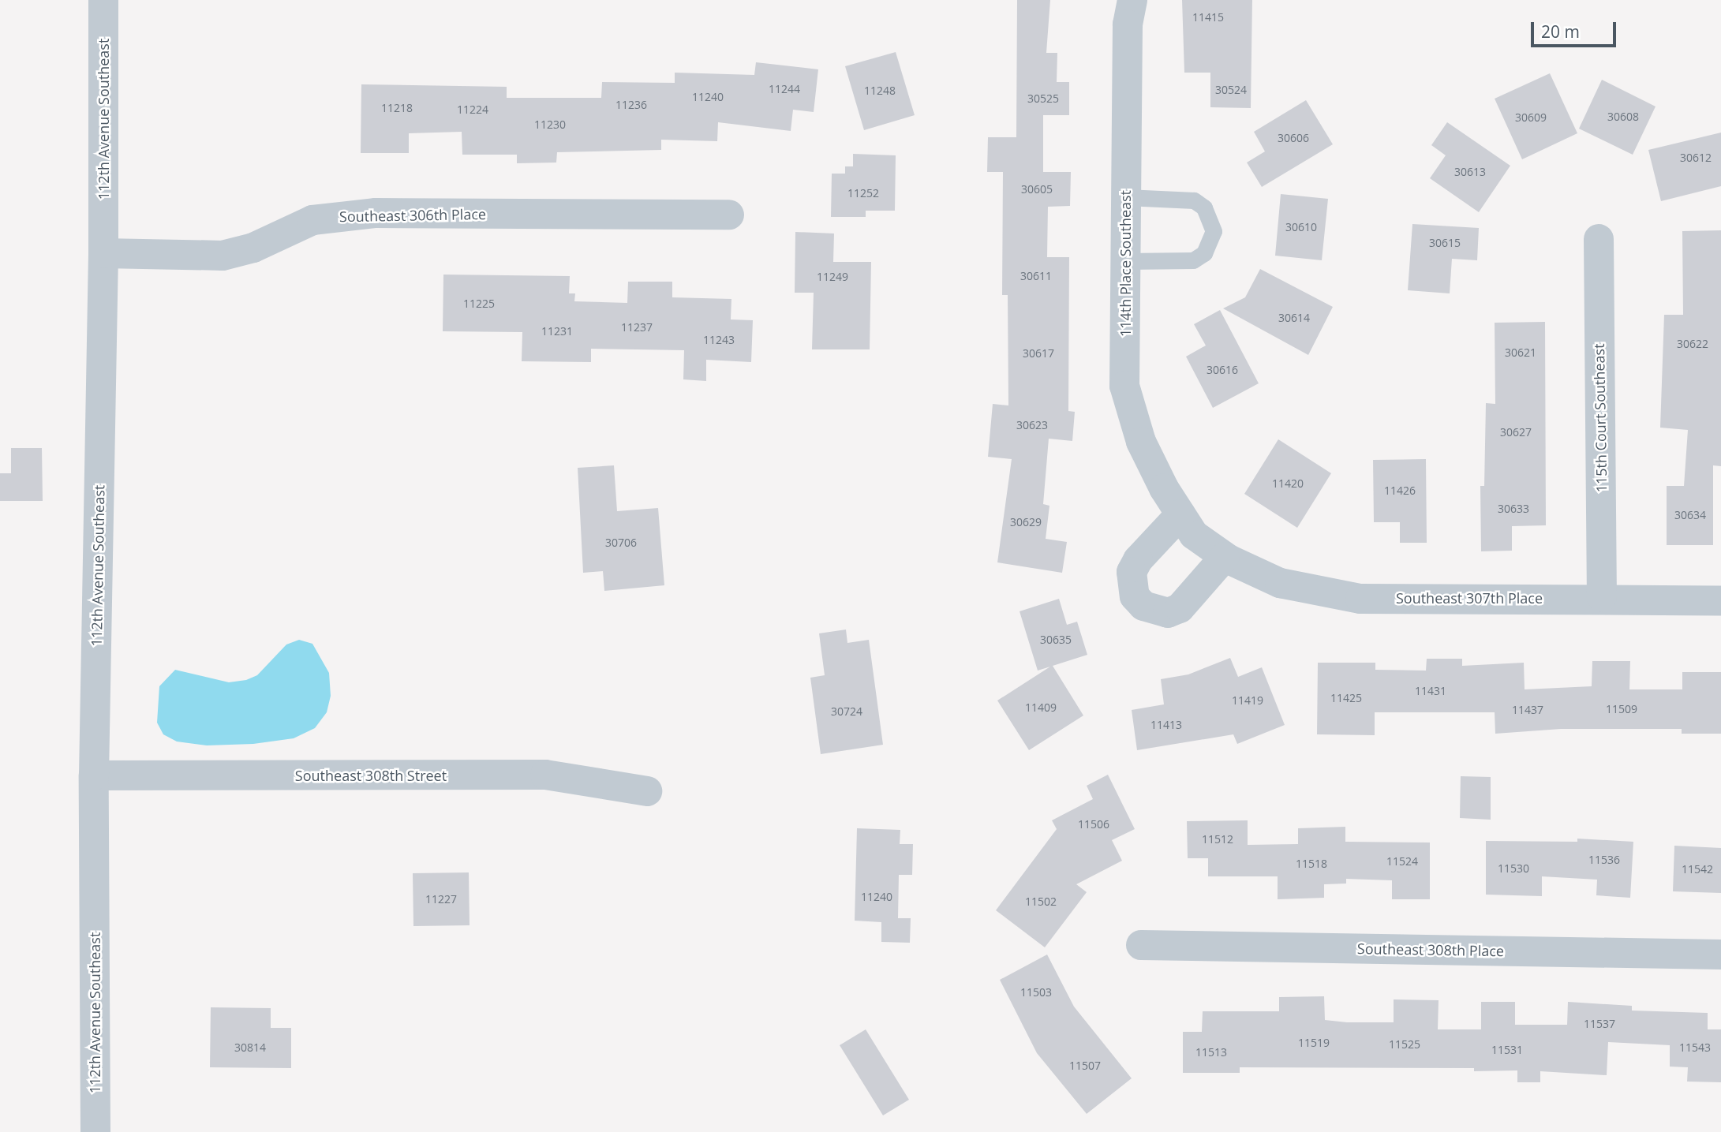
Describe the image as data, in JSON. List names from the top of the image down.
{
  "streets": {
    "street": [
      "112th Avenue Southeast",
      "Southeast 306th Place",
      "114th Place Southeast",
      "115th Court Southeast",
      "Southeast 307th Place",
      "Southeast 308th Street",
      "Southeast 308th Place"
    ]
  },
  "crossings": [
    ["112th Avenue Southeast", "Southeast 306th Place"],
    ["112th Avenue Southeast", "Southeast 308th Street"],
    ["114th Place Southeast", "Southeast 307th Place"],
    ["115th Court Southeast", "Southeast 307th Place"]
  ],
  "house_numbers": [
    "11415",
    "11244",
    "30524",
    "11248",
    "11240",
    "30525",
    "11236",
    "11218",
    "11224",
    "30608",
    "30609",
    "11230",
    "30606",
    "30612",
    "30613",
    "30605",
    "11252",
    "30610",
    "30615",
    "30611",
    "11249",
    "11225",
    "30614",
    "11237",
    "11231",
    "11243",
    "30622",
    "30621",
    "30617",
    "30616",
    "30623",
    "30627",
    "11420",
    "11426",
    "30633",
    "30634",
    "30629",
    "30706",
    "30635",
    "11431",
    "11425",
    "11419",
    "11409",
    "11509",
    "11437",
    "30724",
    "11413",
    "11506",
    "11512",
    "11536",
    "11524",
    "11518",
    "11530",
    "11542",
    "11240",
    "11227",
    "11502",
    "11503",
    "11537",
    "11519",
    "11525",
    "30814",
    "11543",
    "11531",
    "11513",
    "11507"
  ],
  "scale_bar": "20 m"
}
